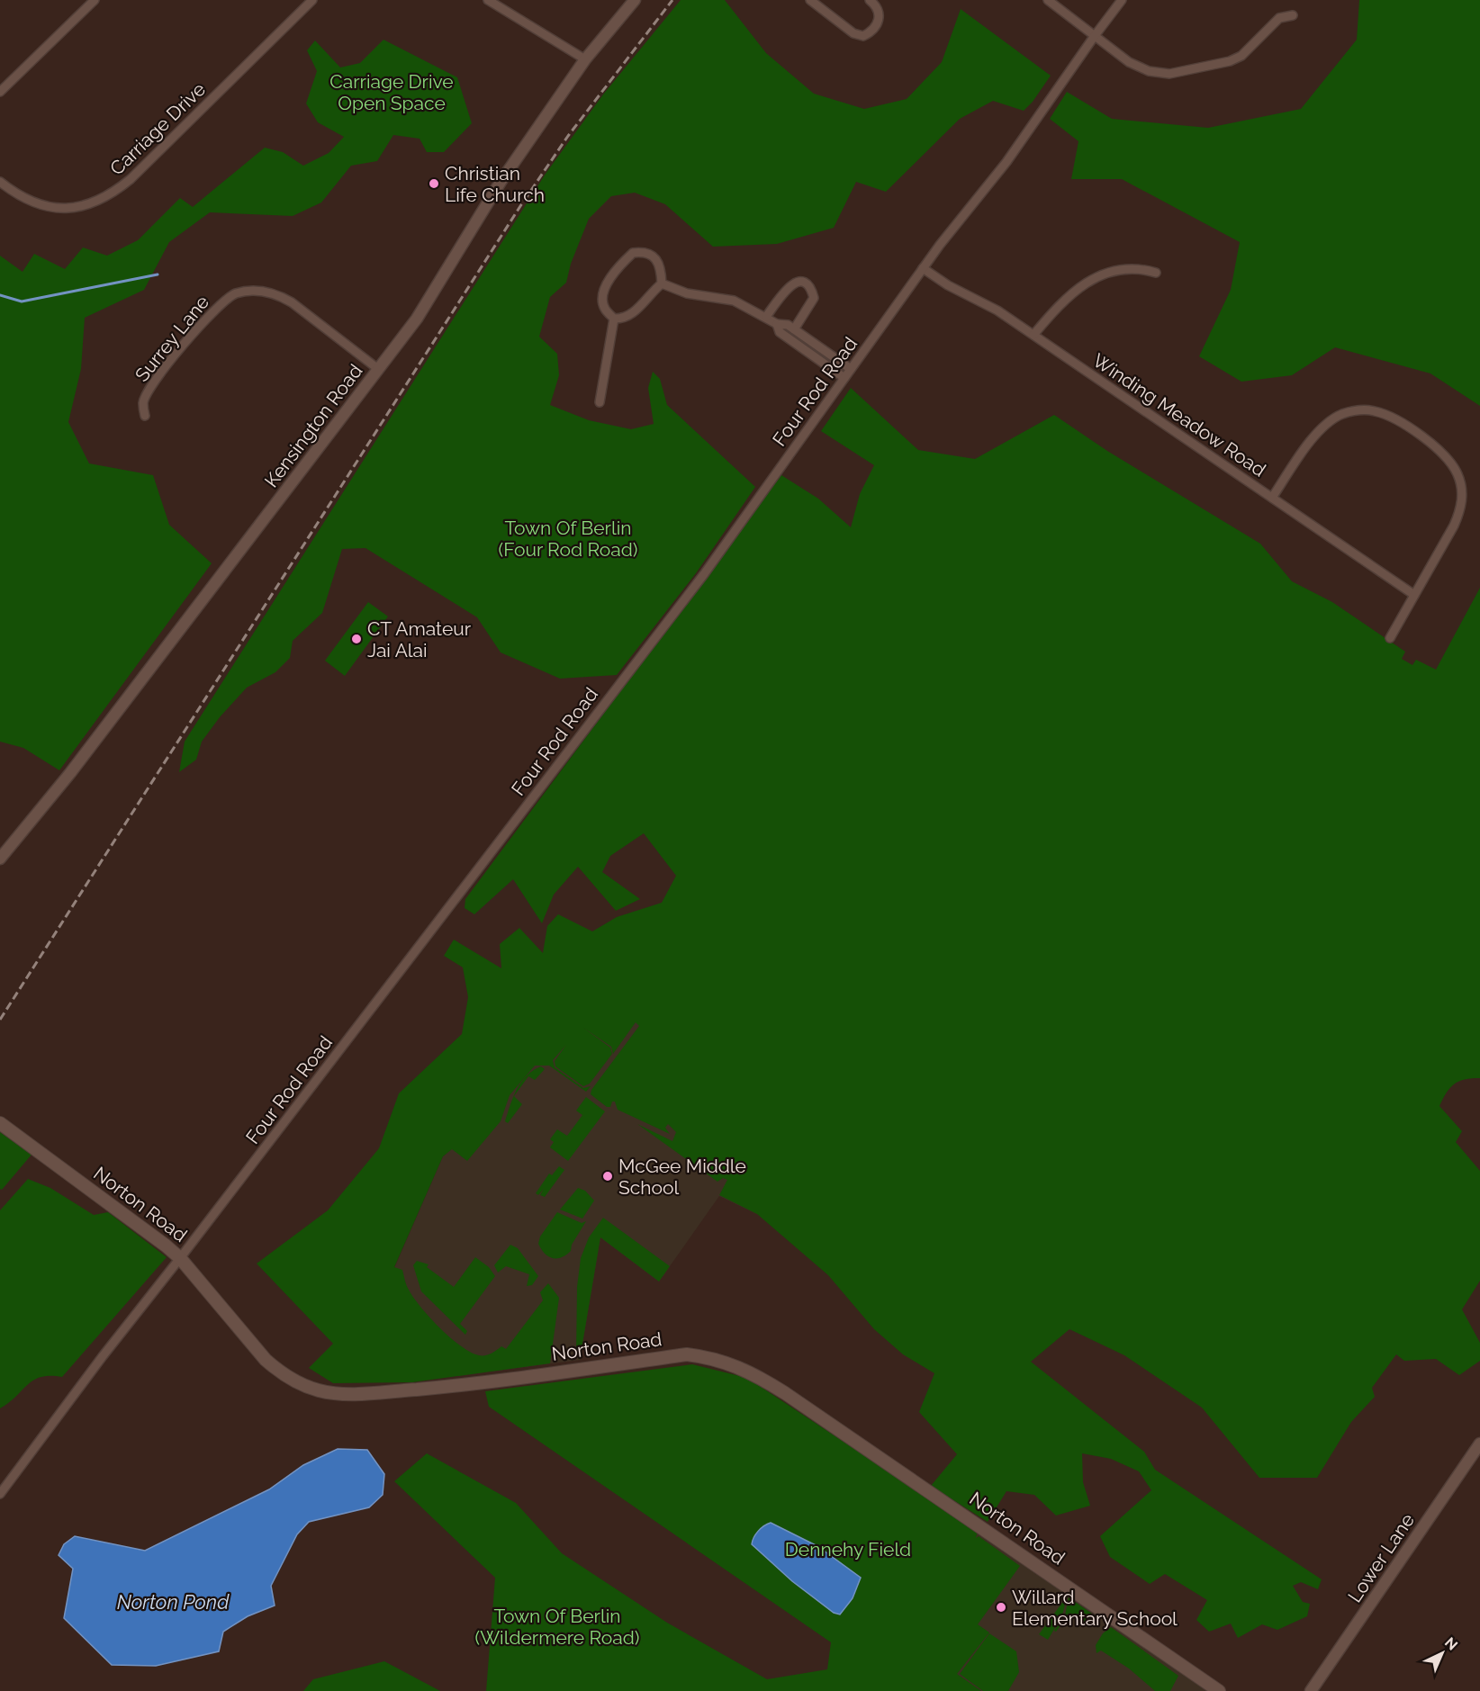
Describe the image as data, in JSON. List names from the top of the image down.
{
  "streets": {
    "main road": ["Norton Road"],
    "street": [
      "Carriage Drive",
      "Surrey Lane",
      "Four Rod Road",
      "Winding Meadow Road",
      "Kensington Road",
      "Lower Lane"
    ]
  },
  "crossings": [
    ["Surrey Lane", "Kensington Road"],
    ["Four Rod Road", "Winding Meadow Road"],
    ["Four Rod Road", "Norton Road"]
  ],
  "water": ["Norton Pond"],
  "parks": [
    "Carriage Drive Open Space",
    "Town Of Berlin (Four Rod Road)",
    "Dennehy Field",
    "Town Of Berlin (Wildermere Road)"
  ],
  "places": [
    "Christian Life Church",
    "CT Amateur Jai Alai",
    "McGee Middle School",
    "Willard Elementary School"
  ],
  "north": "top right"
}
